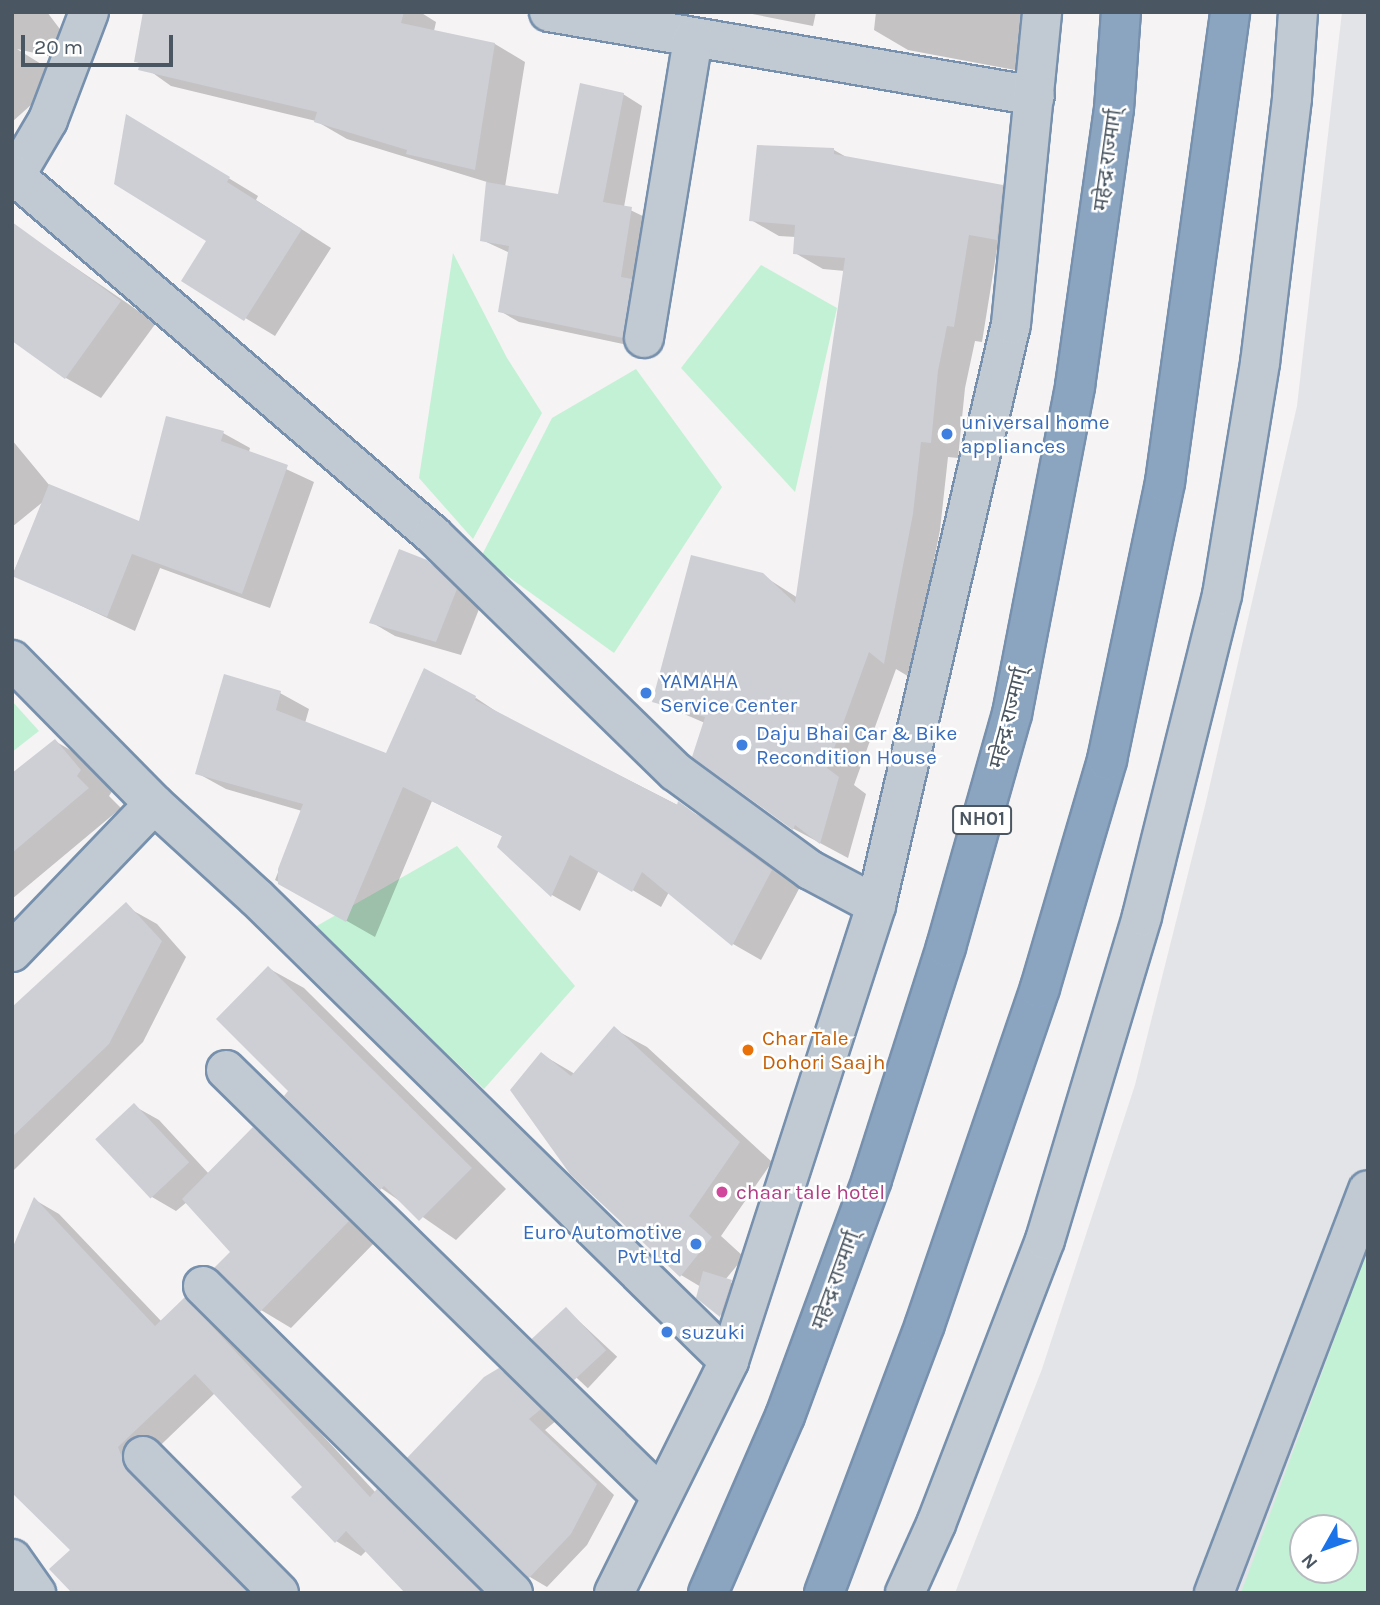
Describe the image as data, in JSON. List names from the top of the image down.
{
  "streets": {
    "highway": ["महेन्द्र राज्मार्ग्", "NH01"]
  },
  "places": [
    "universal home appliances",
    "YAMAHA Service Center",
    "Daju Bhai Car & Bike Recondition House",
    "Char Tale Dohori Saajh",
    "chaar tale hotel",
    "Euro Automotive Pvt Ltd",
    "suzuki"
  ],
  "scale_bar": "20 m",
  "north": "bottom left"
}
